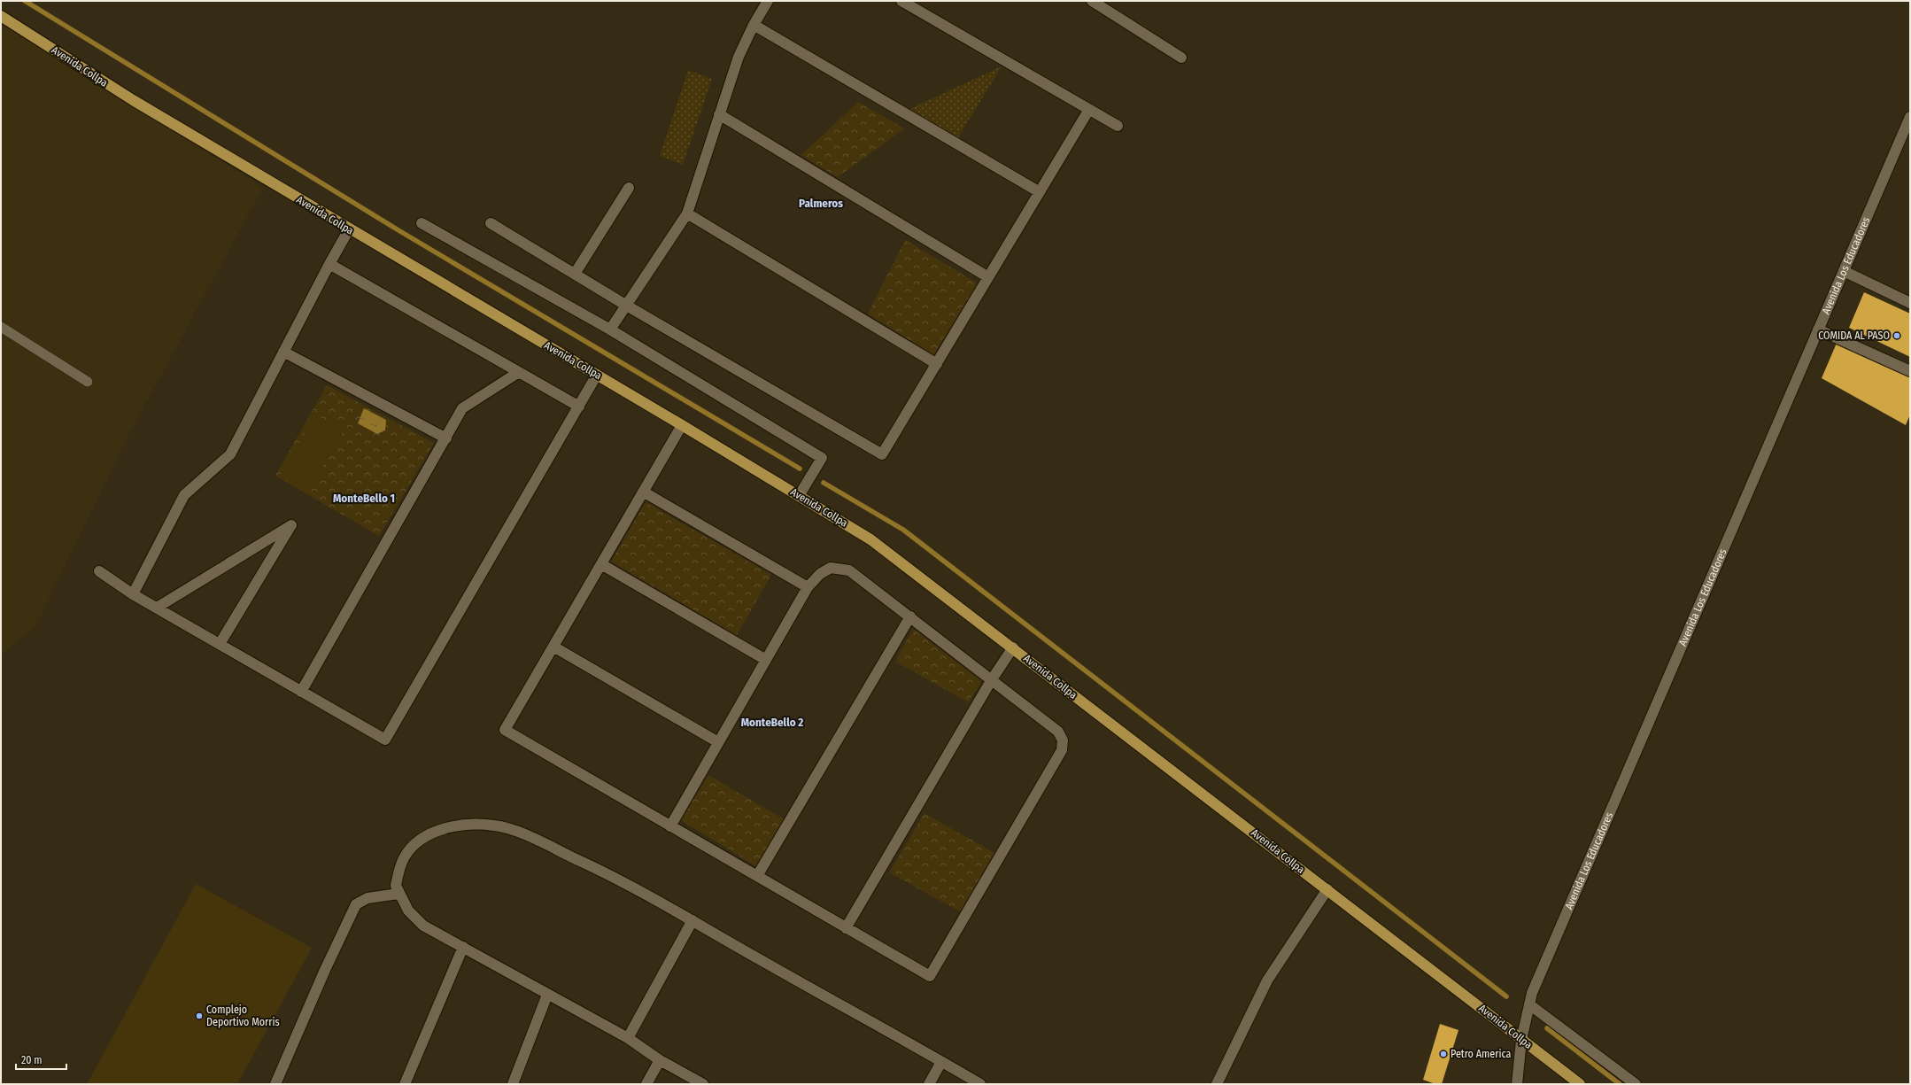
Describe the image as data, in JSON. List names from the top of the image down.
{
  "streets": {
    "main road": ["Avenida Collpa"],
    "street": ["Avenida Los Educadores"]
  },
  "crossings": [
    ["Avenida Collpa", "Avenida Los Educadores"]
  ],
  "districts": ["Palmeros", "MonteBello 1", "MonteBello 2"],
  "places": ["COMIDA AL PASO", "Complejo Deportivo Morris", "Petro America"],
  "scale_bar": "20 m"
}
